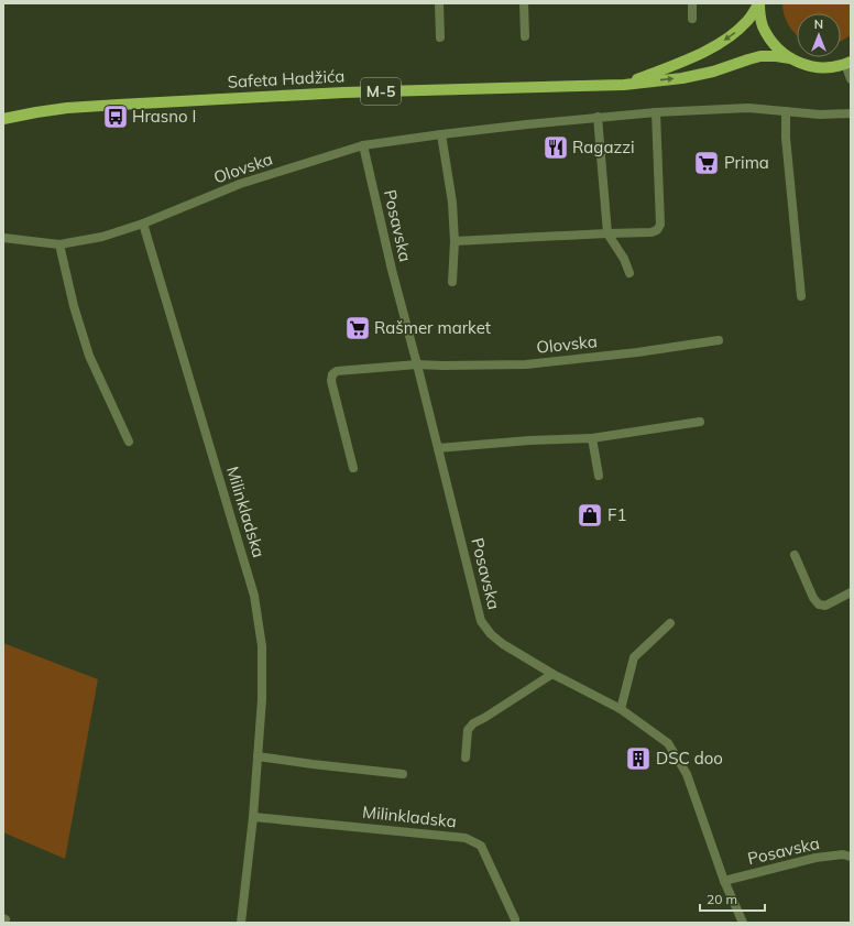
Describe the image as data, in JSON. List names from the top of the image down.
{
  "streets": {
    "main road": ["Safeta Hadžića", "M-5"],
    "street": ["Olovska", "Posavska", "Milinkladska"]
  },
  "crossings": [
    ["Safeta Hadžića", "M-5"],
    ["Olovska", "Posavska"],
    ["Olovska", "Milinkladska"]
  ],
  "places": {
    "bus stop": ["Hrasno I"],
    "restaurant": ["Ragazzi"],
    "supermarket": ["Prima", "Rašmer market"],
    "shop": ["F1"],
    "building": ["DSC doo"]
  },
  "scale_bar": "20 m",
  "north": "top"
}
